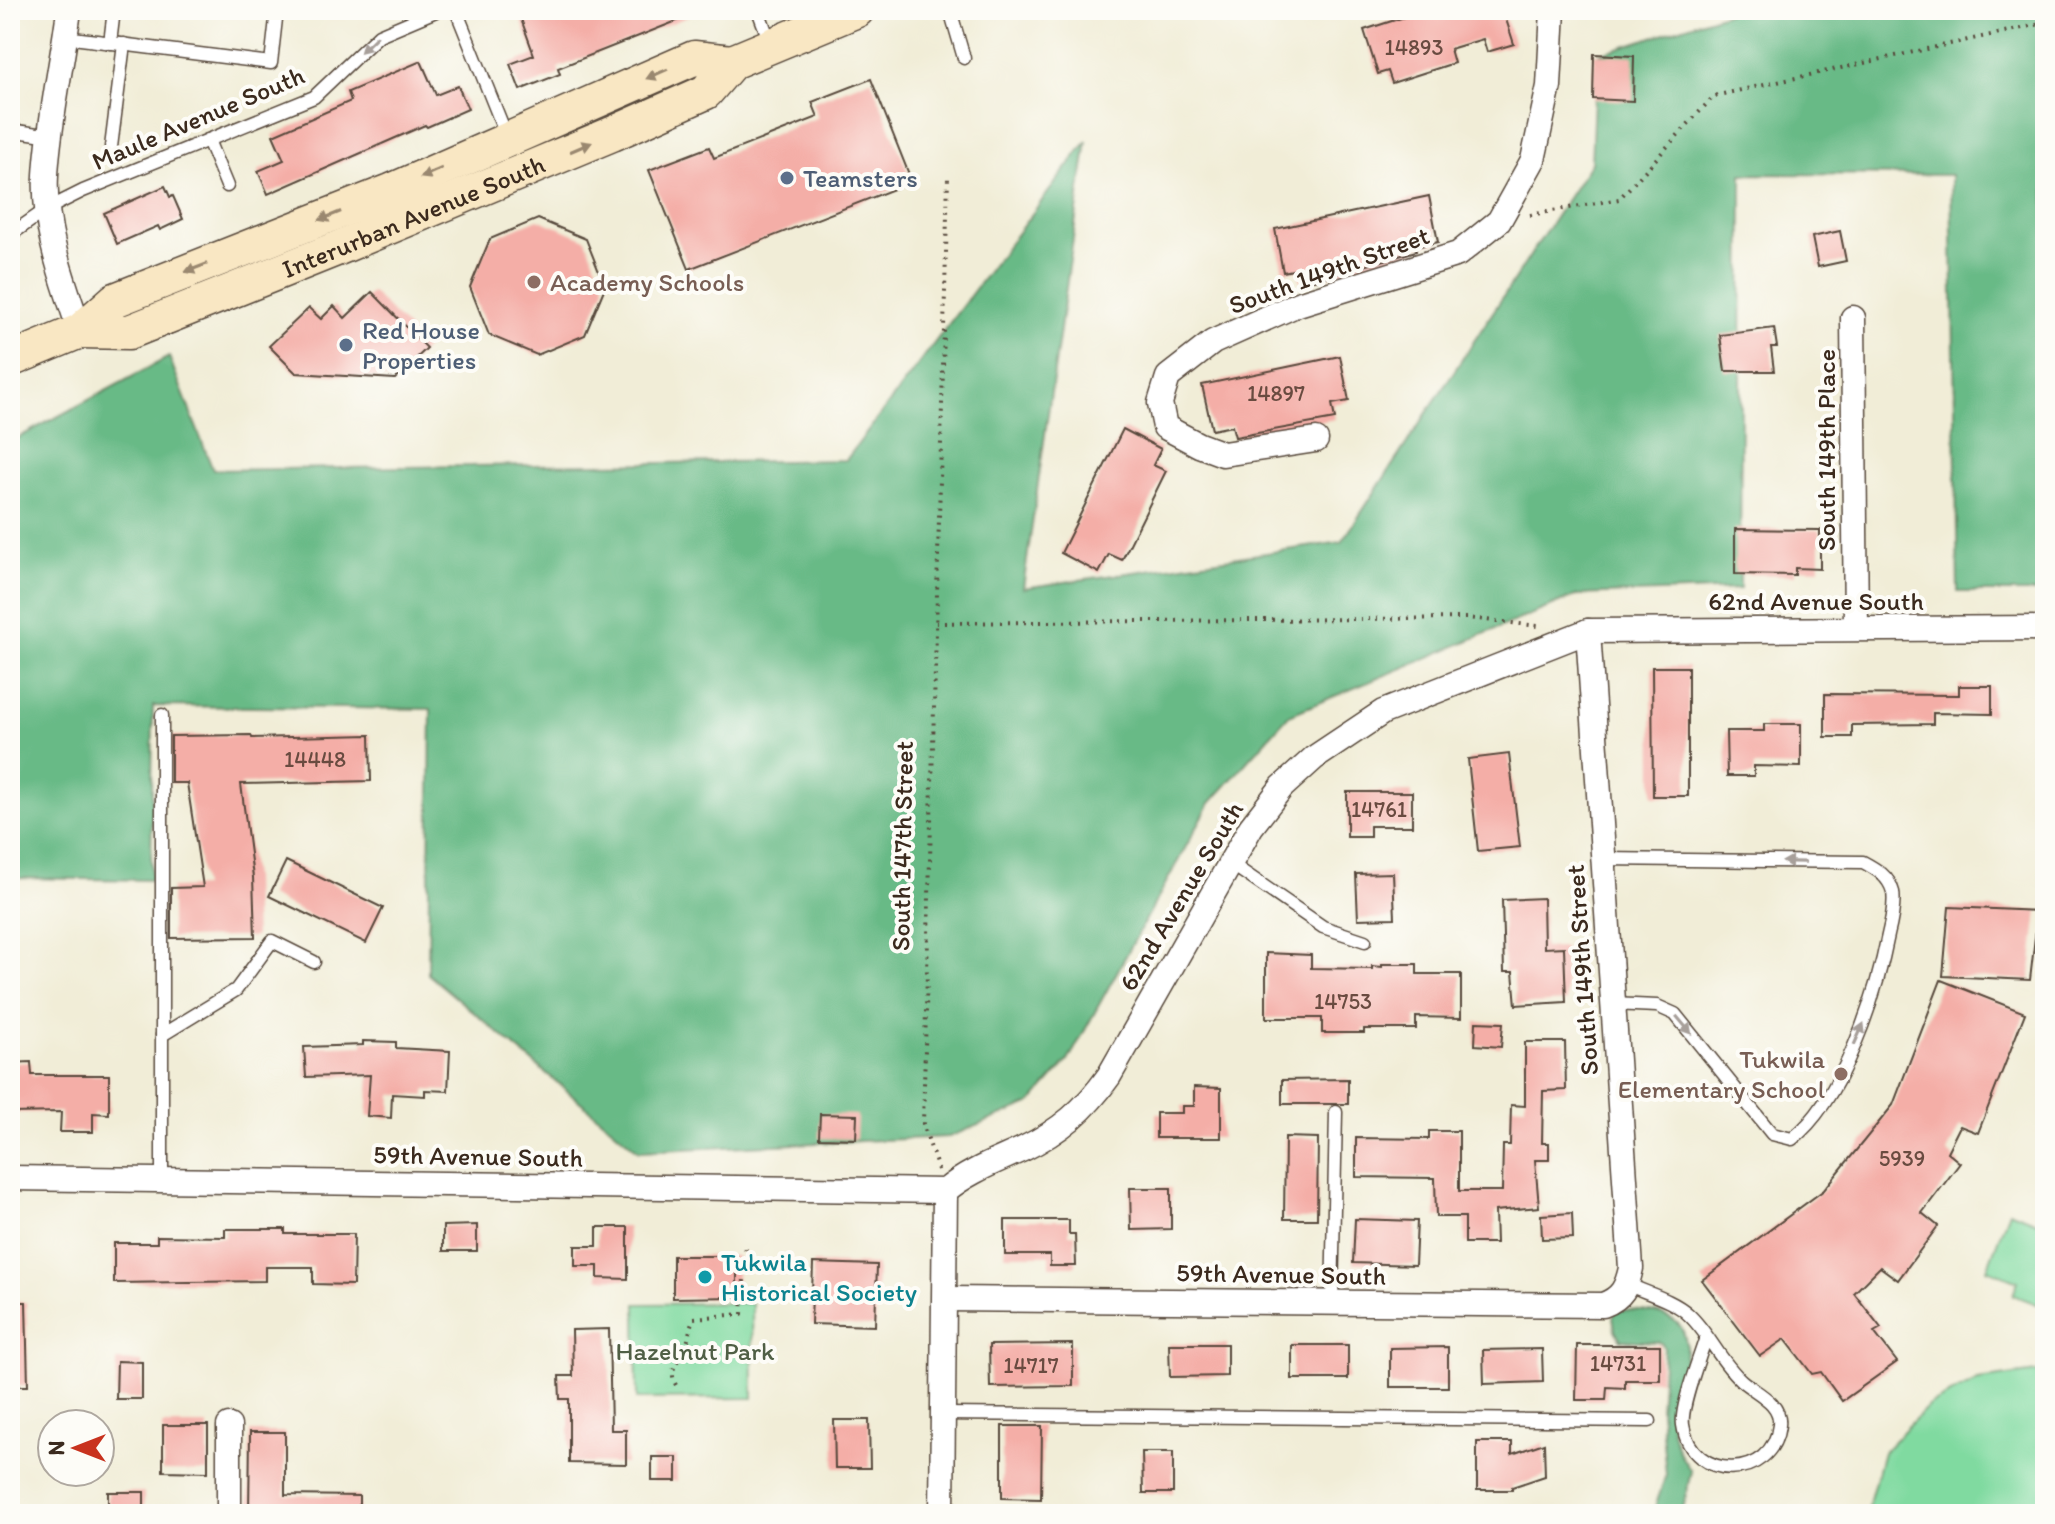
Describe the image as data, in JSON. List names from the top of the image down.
{
  "streets": {
    "main road": ["Interurban Avenue South"],
    "street": [
      "South 149th Street",
      "South 149th Place",
      "62nd Avenue South",
      "59th Avenue South"
    ],
    "lane": ["Maule Avenue South"],
    "path": ["South 147th Street"]
  },
  "crossings": [
    ["South 149th Street", "62nd Avenue South"],
    ["South 149th Street", "59th Avenue South"],
    ["South 149th Place", "62nd Avenue South"],
    ["62nd Avenue South", "South 147th Street"],
    ["62nd Avenue South", "59th Avenue South"],
    ["South 147th Street", "59th Avenue South"]
  ],
  "one_way": ["Maule Avenue South"],
  "parks": ["Hazelnut Park"],
  "places": [
    "Teamsters",
    "Academy Schools",
    "Red House Properties",
    "Tukwila Elementary School",
    "Tukwila Historical Society"
  ],
  "house_numbers": [
    "14893",
    "14897",
    "14448",
    "14761",
    "14753",
    "5939",
    "14731",
    "14717"
  ],
  "north": "left"
}
